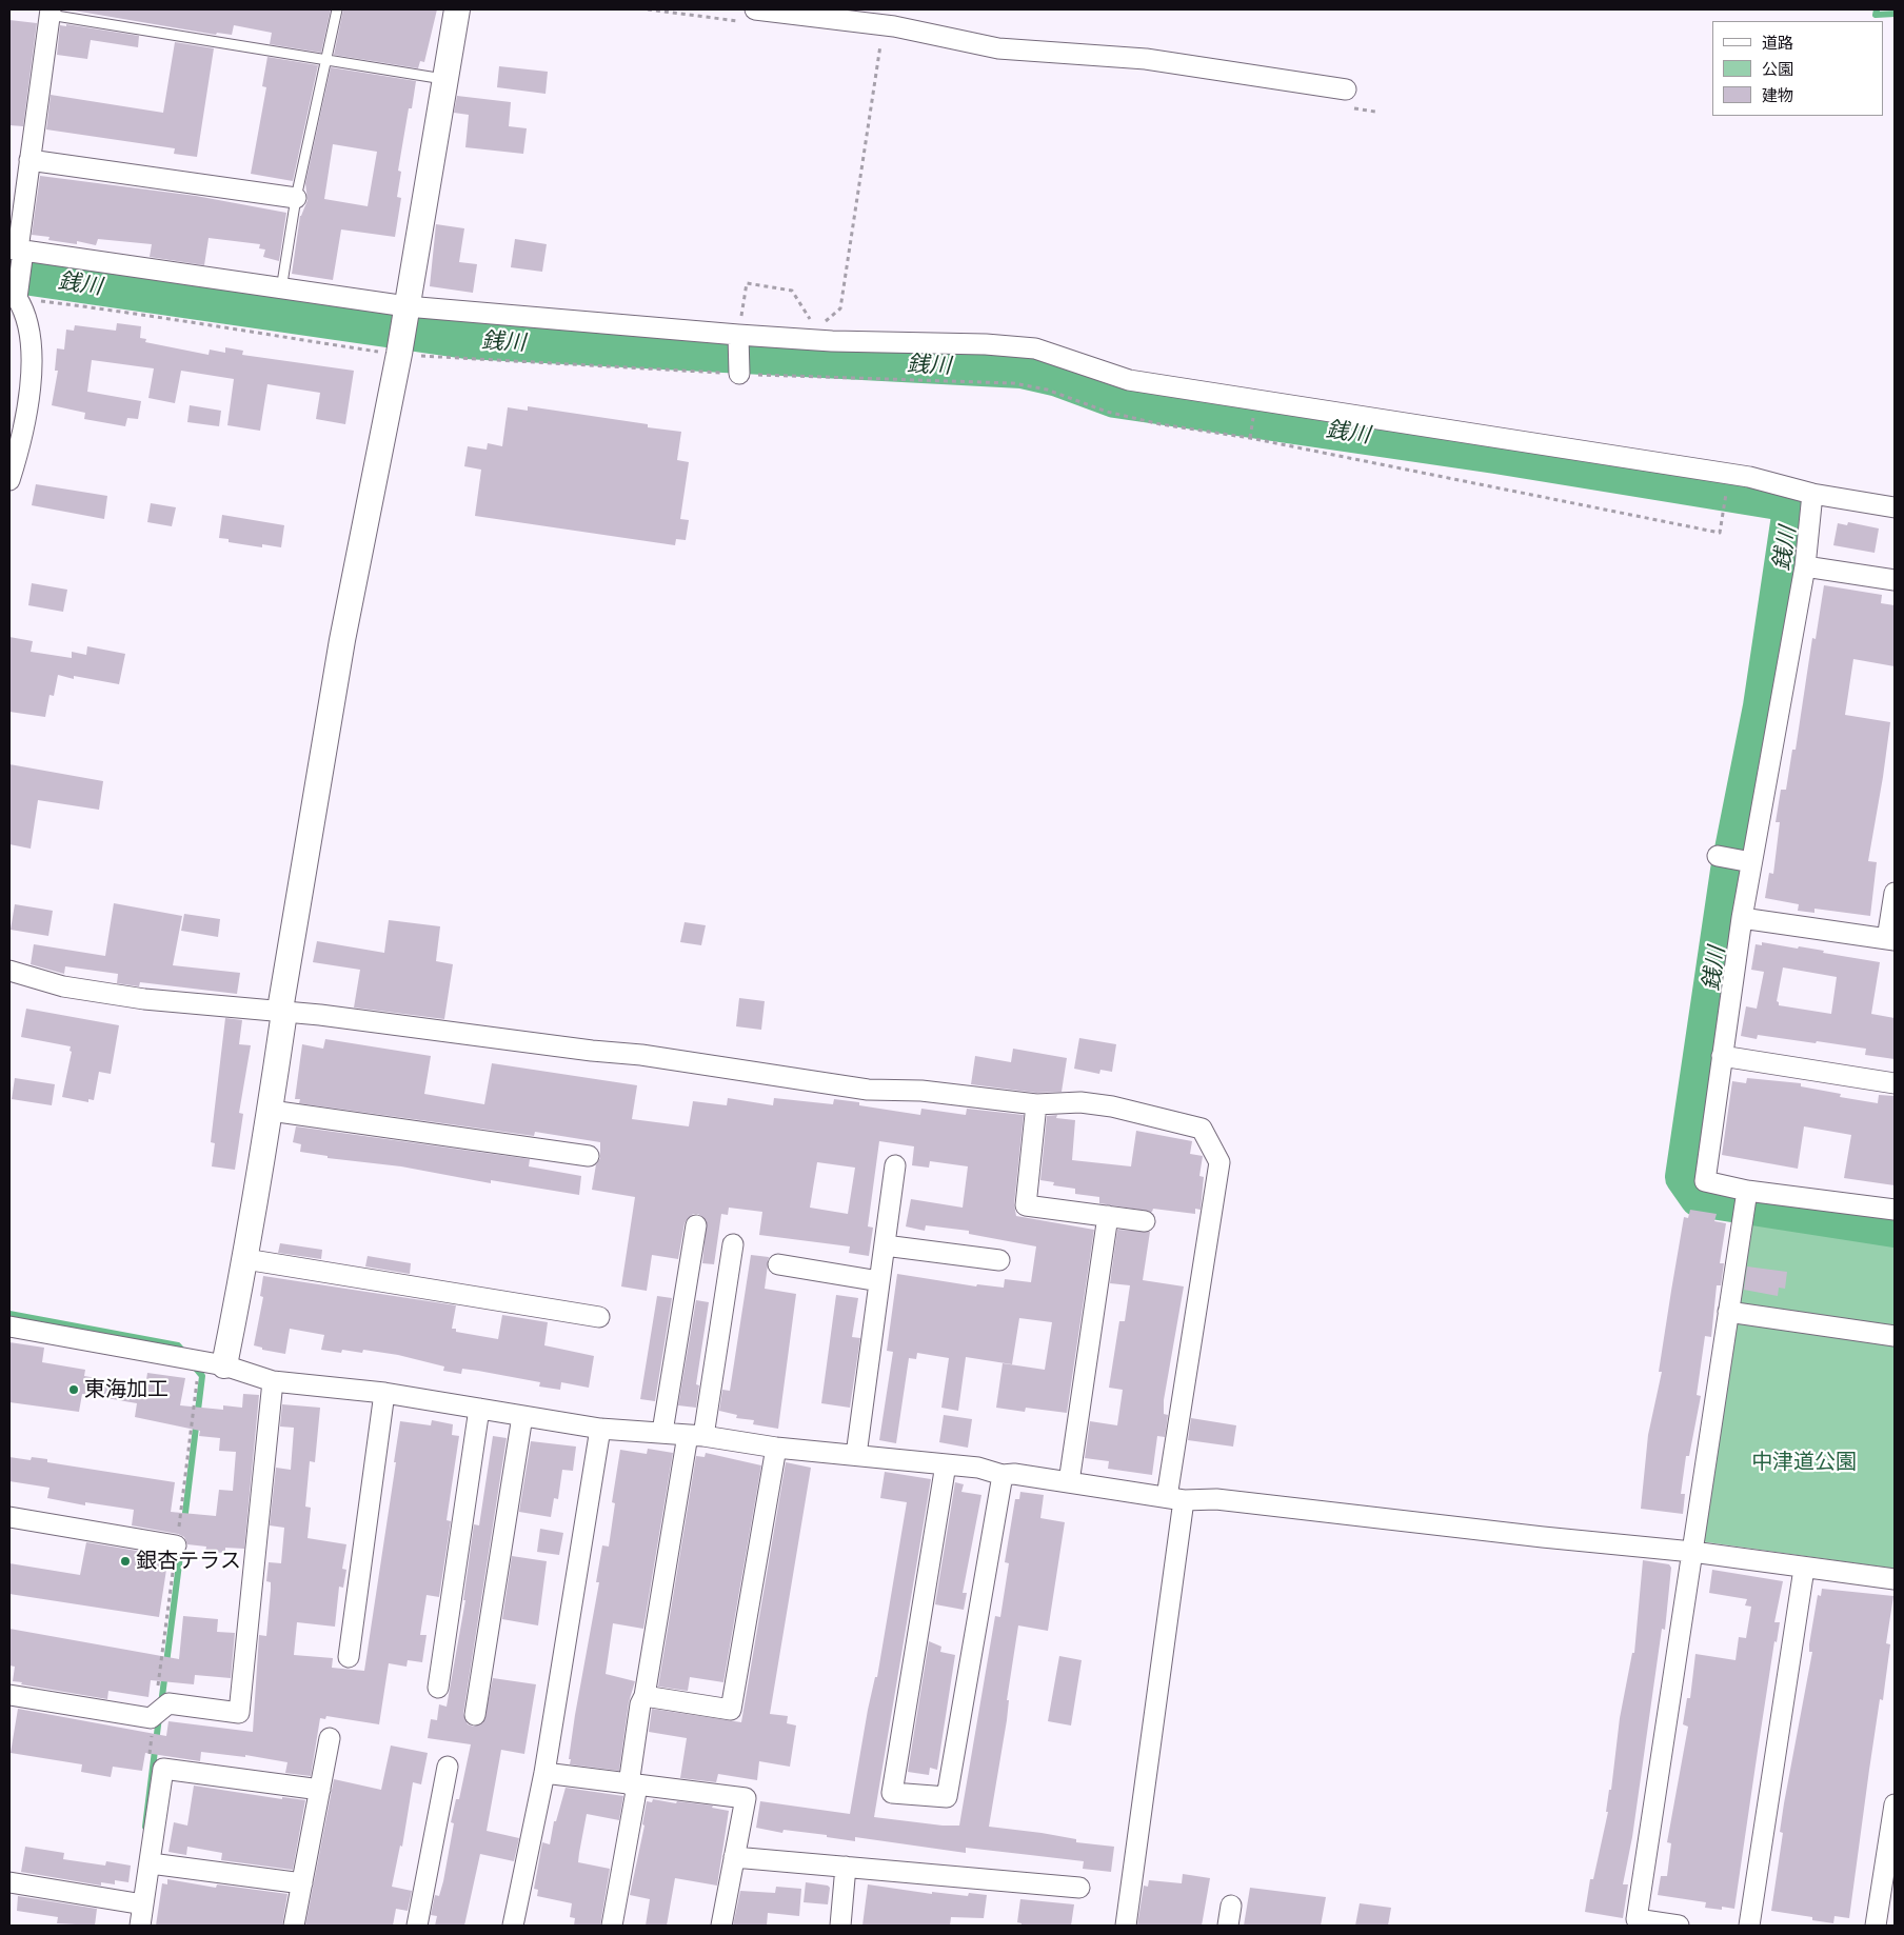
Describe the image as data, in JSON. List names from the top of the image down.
{
  "water": ["銭川"],
  "parks": ["中津道公園"],
  "places": ["東海加工", "銀杏テラス"],
  "legend": ["道路", "公園", "建物"]
}
